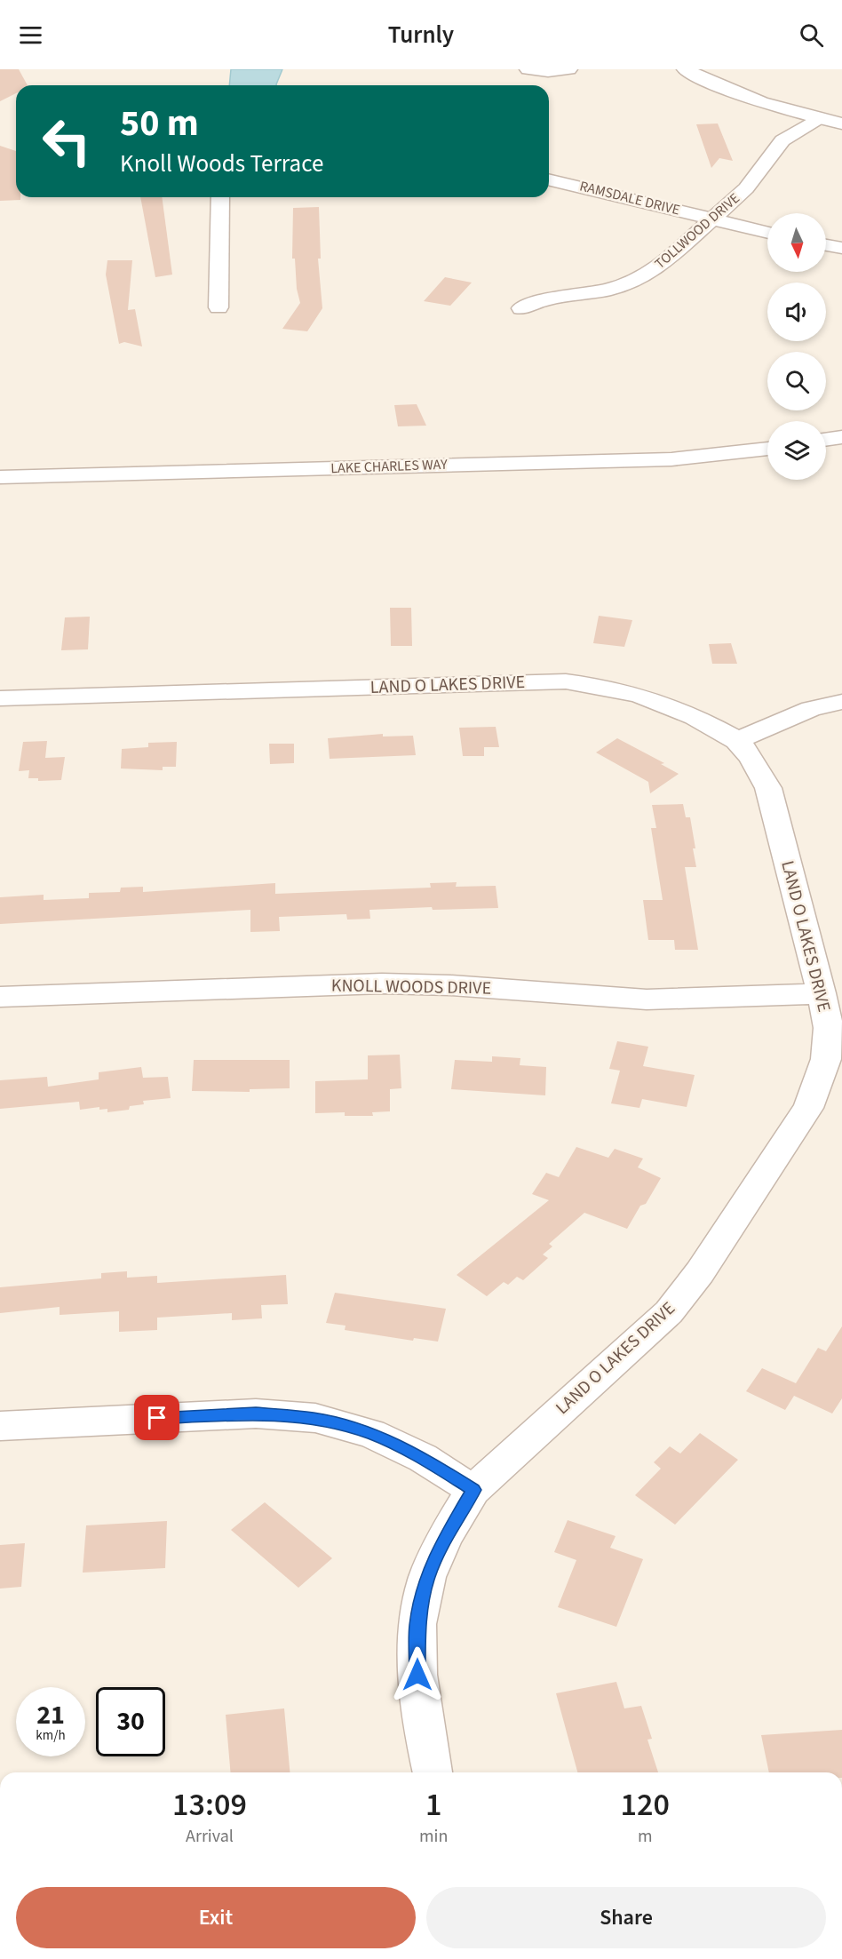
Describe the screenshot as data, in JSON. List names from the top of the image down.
{
  "streets": {
    "street": [
      "RAMSDALE DRIVE",
      "TOLLWOOD DRIVE",
      "LAKE CHARLES WAY",
      "LAND O LAKES DRIVE",
      "KNOLL WOODS DRIVE"
    ]
  },
  "crossings": [
    ["RAMSDALE DRIVE", "TOLLWOOD DRIVE"],
    ["LAND O LAKES DRIVE", "KNOLL WOODS DRIVE"]
  ],
  "north": "bottom",
  "page": {
    "header": "Turnly",
    "turn": ["50 m", "Knoll Woods Terrace"],
    "speed": "21 km/h",
    "limit": "30",
    "eta": [
      "13:09",
      "Arrival",
      "1",
      "min",
      "120",
      "m"
    ],
    "buttons": ["Exit", "Share"]
  }
}
